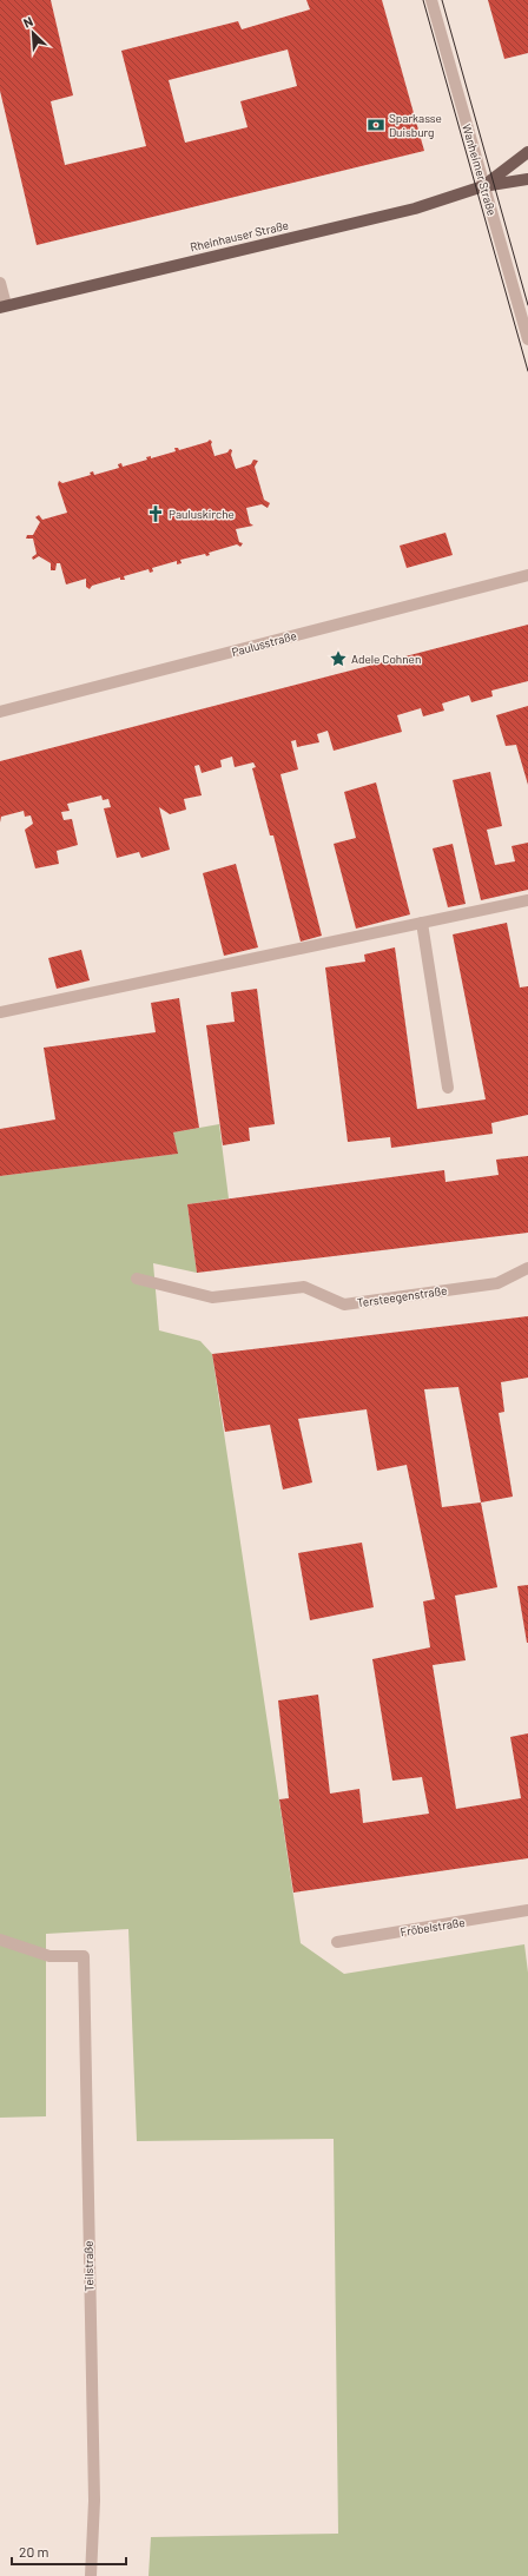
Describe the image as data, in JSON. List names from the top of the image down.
{
  "streets": {
    "main road": ["Rheinhauser Straße"],
    "street": [
      "Wanheimer Straße",
      "Paulusstraße",
      "Tersteegenstraße",
      "Fröbelstraße",
      "Teilstraße"
    ]
  },
  "crossings": [
    ["Wanheimer Straße", "Rheinhauser Straße"]
  ],
  "places": {
    "bank": ["Sparkasse Duisburg"],
    "church": ["Pauluskirche"],
    "place": ["Adele Cohnen"]
  },
  "scale_bar": "20 m",
  "north": "top left"
}
